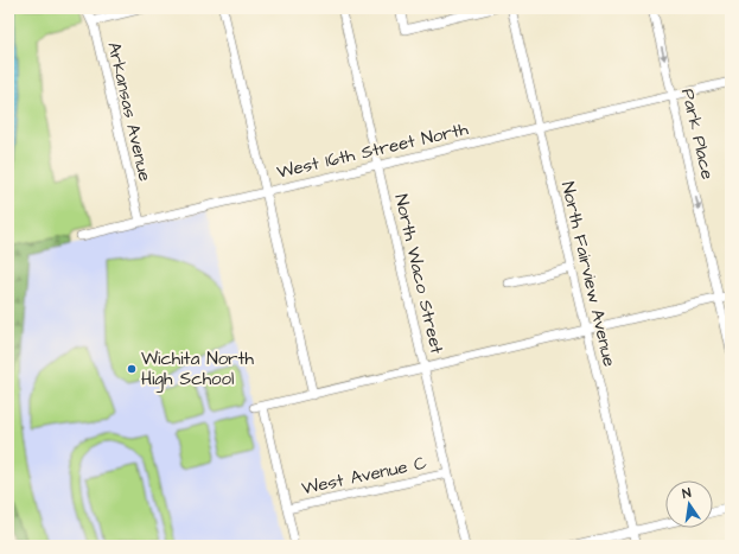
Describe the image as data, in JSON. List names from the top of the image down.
{
  "streets": {
    "street": [
      "Arkansas Avenue",
      "Park Place",
      "West 16th Street North",
      "North Waco Street",
      "North Fairview Avenue",
      "West Avenue C"
    ]
  },
  "crossings": [
    ["Arkansas Avenue", "West 16th Street North"],
    ["Park Place", "West 16th Street North"],
    ["West 16th Street North", "North Waco Street"],
    ["West 16th Street North", "North Fairview Avenue"],
    ["North Waco Street", "West Avenue C"]
  ],
  "one_way": ["Park Place"],
  "places": ["Wichita North High School"],
  "north": "top"
}
